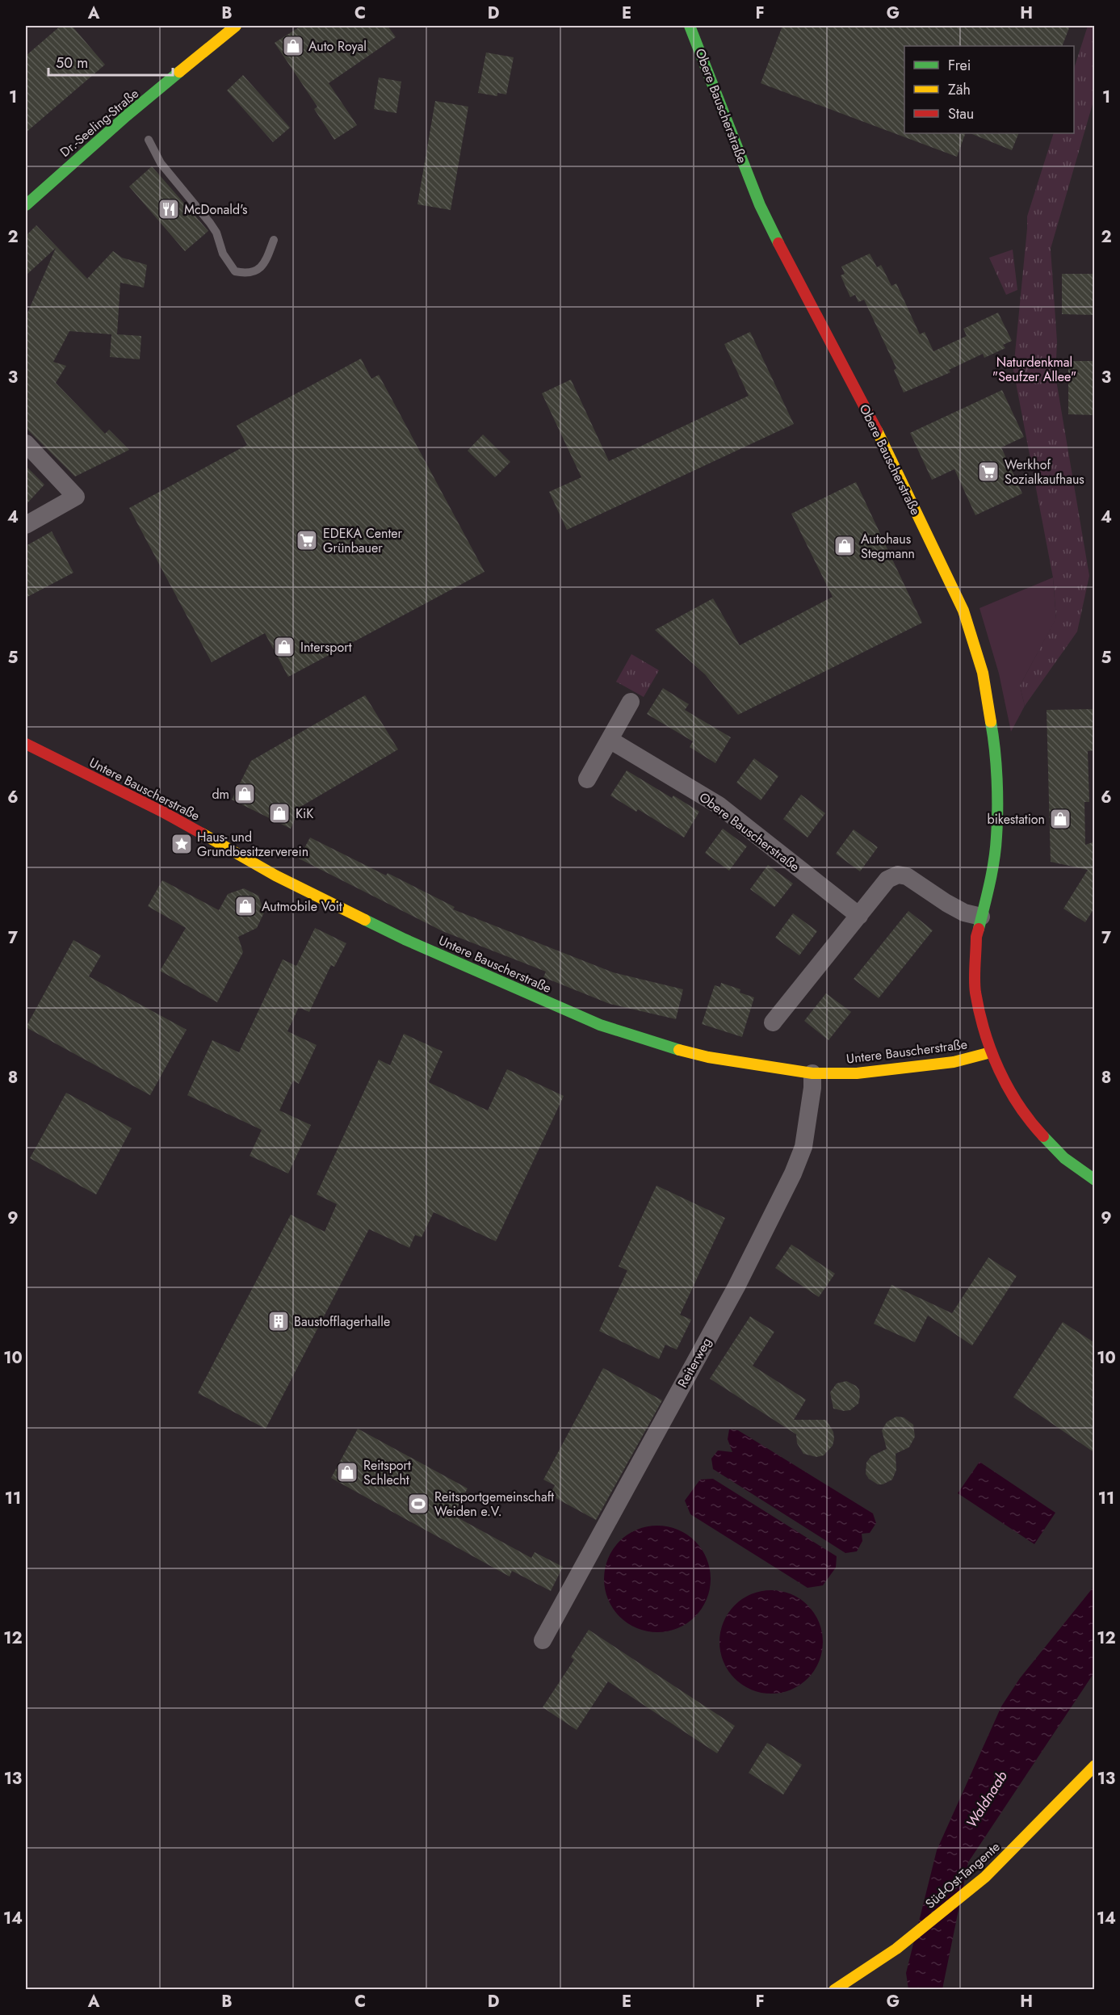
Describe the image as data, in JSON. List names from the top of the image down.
{
  "streets": {
    "street": [
      "Obere Bauscherstraße",
      "Dr.-Seeling-Straße",
      "Untere Bauscherstraße",
      "Reiterweg",
      "Süd-Ost-Tangente"
    ]
  },
  "crossings": [
    ["Obere Bauscherstraße", "Untere Bauscherstraße"],
    ["Untere Bauscherstraße", "Reiterweg"]
  ],
  "water": ["Waldnaab"],
  "parks": ["Naturdenkmal \"Seufzer Allee\""],
  "places": {
    "shop": [
      "Auto Royal",
      "Autohaus Stegmann",
      "Intersport",
      "dm",
      "KiK",
      "bikestation",
      "Autmobile Voit",
      "Reitsport Schlecht"
    ],
    "restaurant": ["McDonald's"],
    "supermarket": ["Werkhof Sozialkaufhaus", "EDEKA Center Grünbauer"],
    "place": ["Haus- und Grundbesitzerverein"],
    "building": ["Baustofflagerhalle"],
    "sports": ["Reitsportgemeinschaft Weiden e.V."]
  },
  "legend": ["Frei", "Zäh", "Stau"],
  "scale_bar": "50 m",
  "grid": {
    "columns": [
      "A",
      "B",
      "C",
      "D",
      "E",
      "F",
      "G",
      "H"
    ],
    "rows": [
      "1",
      "2",
      "3",
      "4",
      "5",
      "6",
      "7",
      "8",
      "9",
      "10",
      "11",
      "12",
      "13",
      "14"
    ]
  }
}
